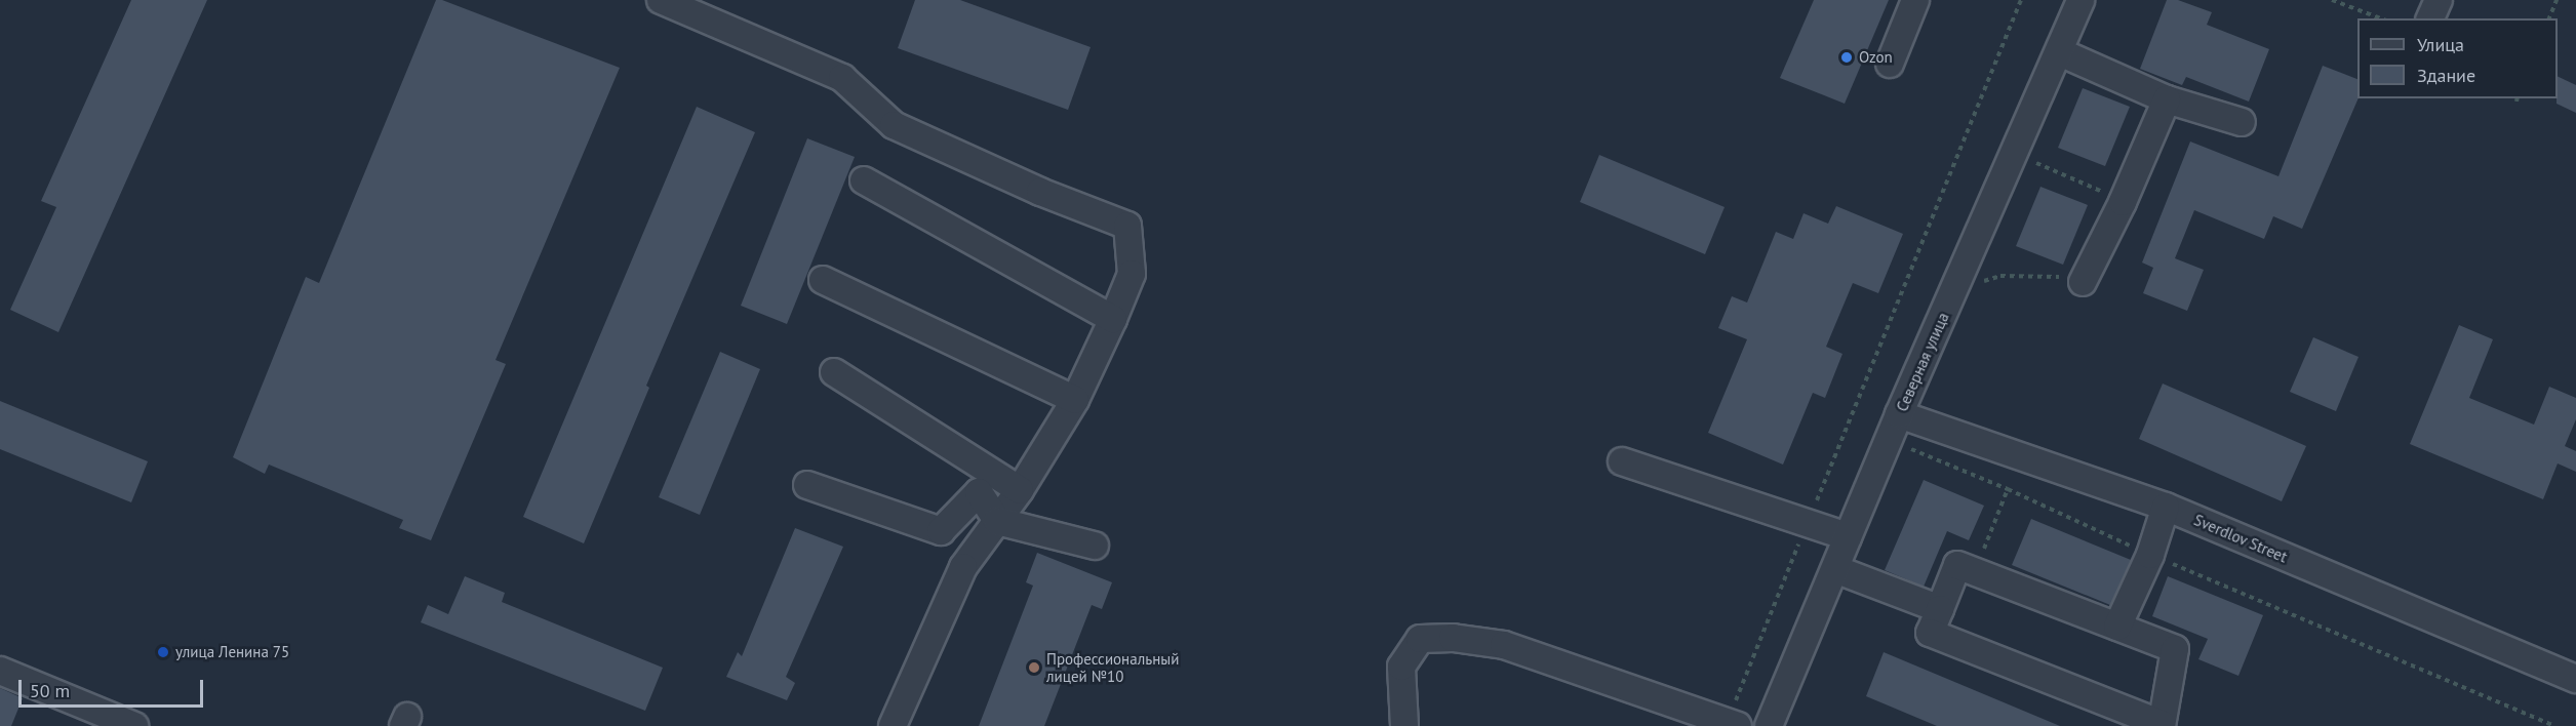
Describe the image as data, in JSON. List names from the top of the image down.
{
  "streets": {
    "street": ["Северная улица", "Sverdlov Street"]
  },
  "crossings": [
    ["Северная улица", "Sverdlov Street"]
  ],
  "places": ["Ozon", "улица Ленина 75", "Профессиональный лицей №10"],
  "legend": ["Улица", "Здание"],
  "scale_bar": "50 m"
}
